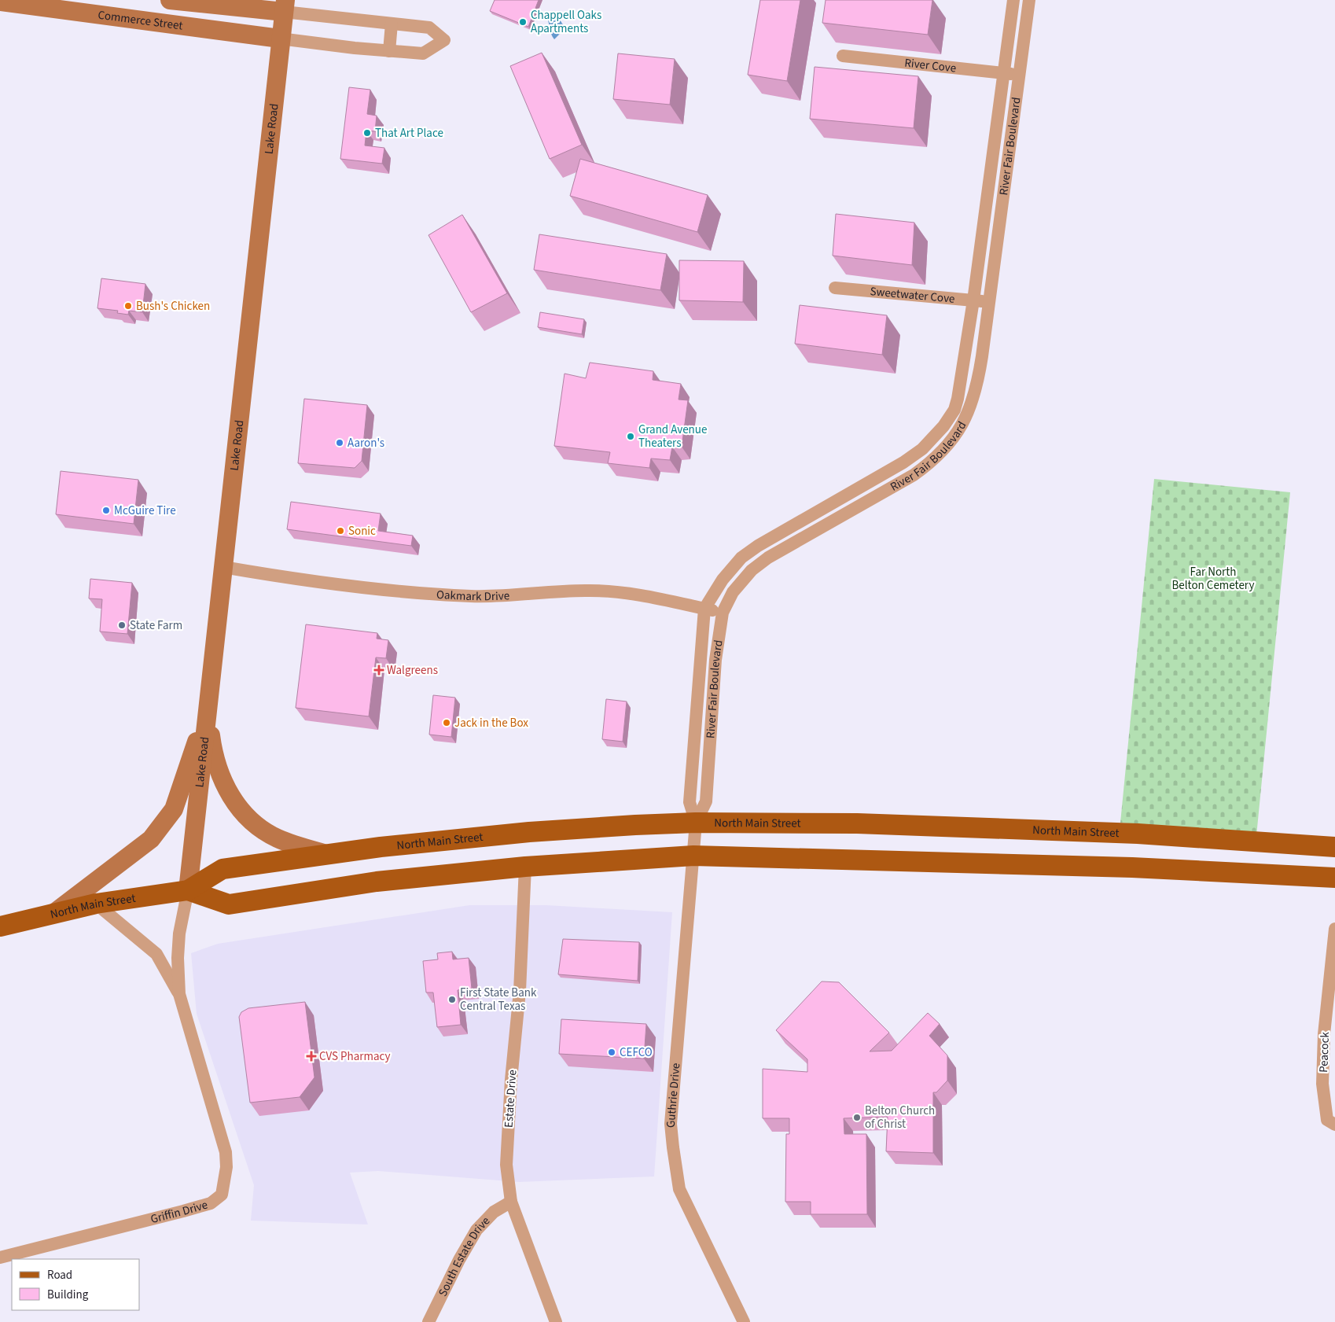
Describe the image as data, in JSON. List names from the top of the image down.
{
  "streets": {
    "main road": ["Commerce Street", "Lake Road", "North Main Street"],
    "street": [
      "River Cove",
      "River Fair Boulevard",
      "Sweetwater Cove",
      "Oakmark Drive",
      "Peacock",
      "Guthrie Drive",
      "Estate Drive",
      "Griffin Drive",
      "South Estate Drive"
    ]
  },
  "crossings": [
    ["Commerce Street", "Lake Road"],
    ["River Cove", "River Fair Boulevard"],
    ["Lake Road", "Oakmark Drive"],
    ["Lake Road", "North Main Street"],
    ["Lake Road", "Griffin Drive"],
    ["River Fair Boulevard", "Sweetwater Cove"],
    ["River Fair Boulevard", "Oakmark Drive"],
    ["River Fair Boulevard", "North Main Street"],
    ["River Fair Boulevard", "Guthrie Drive"],
    ["North Main Street", "Guthrie Drive"],
    ["North Main Street", "Estate Drive"],
    ["North Main Street", "Griffin Drive"],
    ["Estate Drive", "South Estate Drive"]
  ],
  "parks": ["Far North Belton Cemetery"],
  "places": {
    "other": [
      "Chappell Oaks Apartments",
      "That Art Place",
      "Bush's Chicken",
      "Grand Avenue Theaters",
      "Aaron's",
      "McGuire Tire",
      "Sonic",
      "State Farm",
      "Jack in the Box",
      "First State Bank Central Texas",
      "CEFCO",
      "Belton Church of Christ"
    ],
    "health": ["Walgreens", "CVS Pharmacy"]
  },
  "legend": ["Road", "Building"]
}
